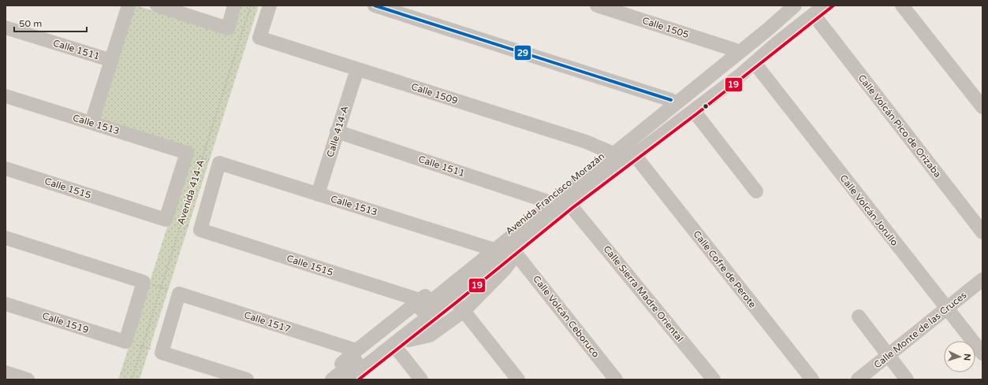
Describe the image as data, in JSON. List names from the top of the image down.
{
  "streets": {
    "street": [
      "Calle 1505",
      "Calle 1511",
      "Calle 1509",
      "Calle 1513",
      "Calle Volcán Pico de Orizaba",
      "Calle 414-A",
      "Calle 1515",
      "Avenida 414-A",
      "Avenida Francisco Morazán",
      "Calle Volcán Jorullo",
      "Calle Cofre de Perote",
      "Calle Sierra Madre Oriental",
      "Calle Volcán Ceboruco",
      "Calle 1517",
      "Calle 1519",
      "Calle Monte de las Cruces"
    ]
  },
  "crossings": [
    ["Calle 1505", "Avenida Francisco Morazán"],
    ["Calle 1511", "Calle 414-A"],
    ["Calle 1511", "Avenida Francisco Morazán"],
    ["Calle 1509", "Calle 414-A"],
    ["Calle 1509", "Avenida Francisco Morazán"],
    ["Calle 1513", "Calle 414-A"],
    ["Calle 1513", "Avenida 414-A"],
    ["Calle 1513", "Avenida Francisco Morazán"],
    ["Calle 1513", "Calle Volcán Ceboruco"],
    ["Calle Volcán Pico de Orizaba", "Avenida Francisco Morazán"],
    ["Calle 1515", "Avenida 414-A"],
    ["Calle 1515", "Avenida Francisco Morazán"],
    ["Avenida Francisco Morazán", "Calle Volcán Jorullo"],
    ["Avenida Francisco Morazán", "Calle Cofre de Perote"],
    ["Avenida Francisco Morazán", "Calle Sierra Madre Oriental"],
    ["Avenida Francisco Morazán", "Calle Volcán Ceboruco"],
    ["Avenida Francisco Morazán", "Calle 1517"],
    ["Calle Volcán Jorullo", "Calle Monte de las Cruces"]
  ],
  "lines": ["transit line 29", "transit line 19"],
  "scale_bar": "50 m",
  "north": "right"
}
